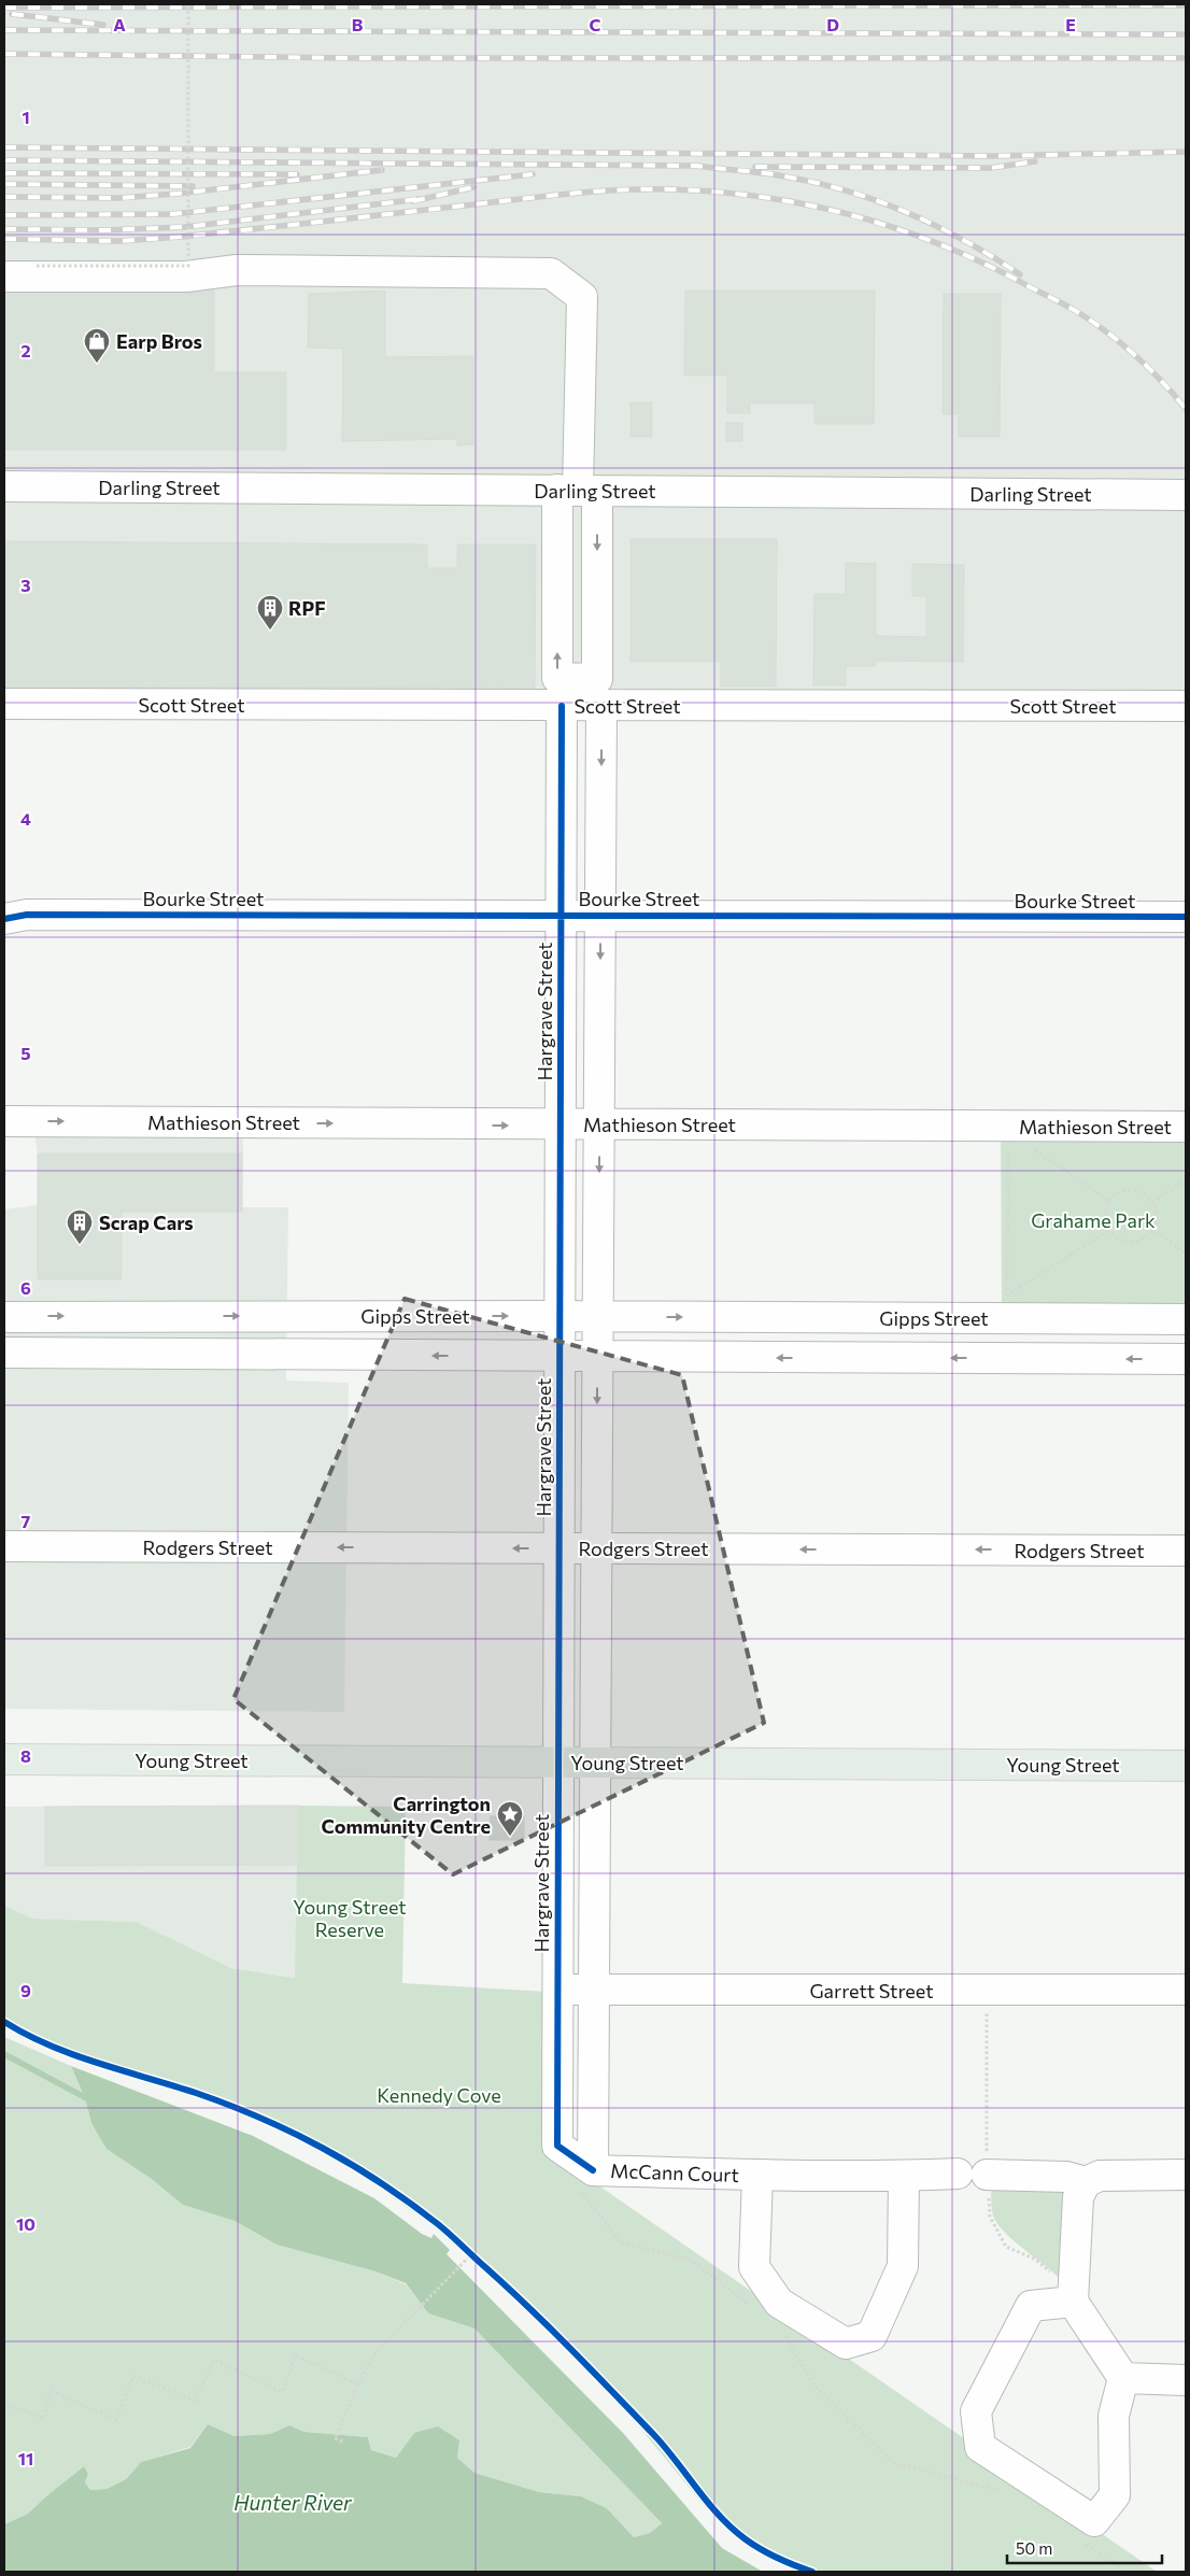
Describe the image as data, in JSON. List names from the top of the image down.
{
  "streets": {
    "main road": ["Young Street"],
    "street": [
      "Darling Street",
      "Scott Street",
      "Bourke Street",
      "Hargrave Street",
      "Mathieson Street",
      "Gipps Street",
      "Rodgers Street",
      "Garrett Street",
      "McCann Court"
    ]
  },
  "crossings": [
    ["Scott Street", "Hargrave Street"],
    ["Bourke Street", "Hargrave Street"],
    ["Hargrave Street", "Mathieson Street"],
    ["Hargrave Street", "Gipps Street"],
    ["Hargrave Street", "Rodgers Street"],
    ["Hargrave Street", "Young Street"],
    ["Hargrave Street", "Garrett Street"],
    ["Hargrave Street", "McCann Court"]
  ],
  "one_way": ["Mathieson Street", "Rodgers Street"],
  "water": ["Hunter River"],
  "parks": ["Grahame Park", "Young Street Reserve", "Kennedy Cove"],
  "places": {
    "shop": ["Earp Bros"],
    "building": ["RPF", "Scrap Cars"],
    "place": ["Carrington Community Centre"]
  },
  "scale_bar": "50 m",
  "grid": {
    "columns": [
      "A",
      "B",
      "C",
      "D",
      "E"
    ],
    "rows": [
      "1",
      "2",
      "3",
      "4",
      "5",
      "6",
      "7",
      "8",
      "9",
      "10",
      "11"
    ]
  }
}
